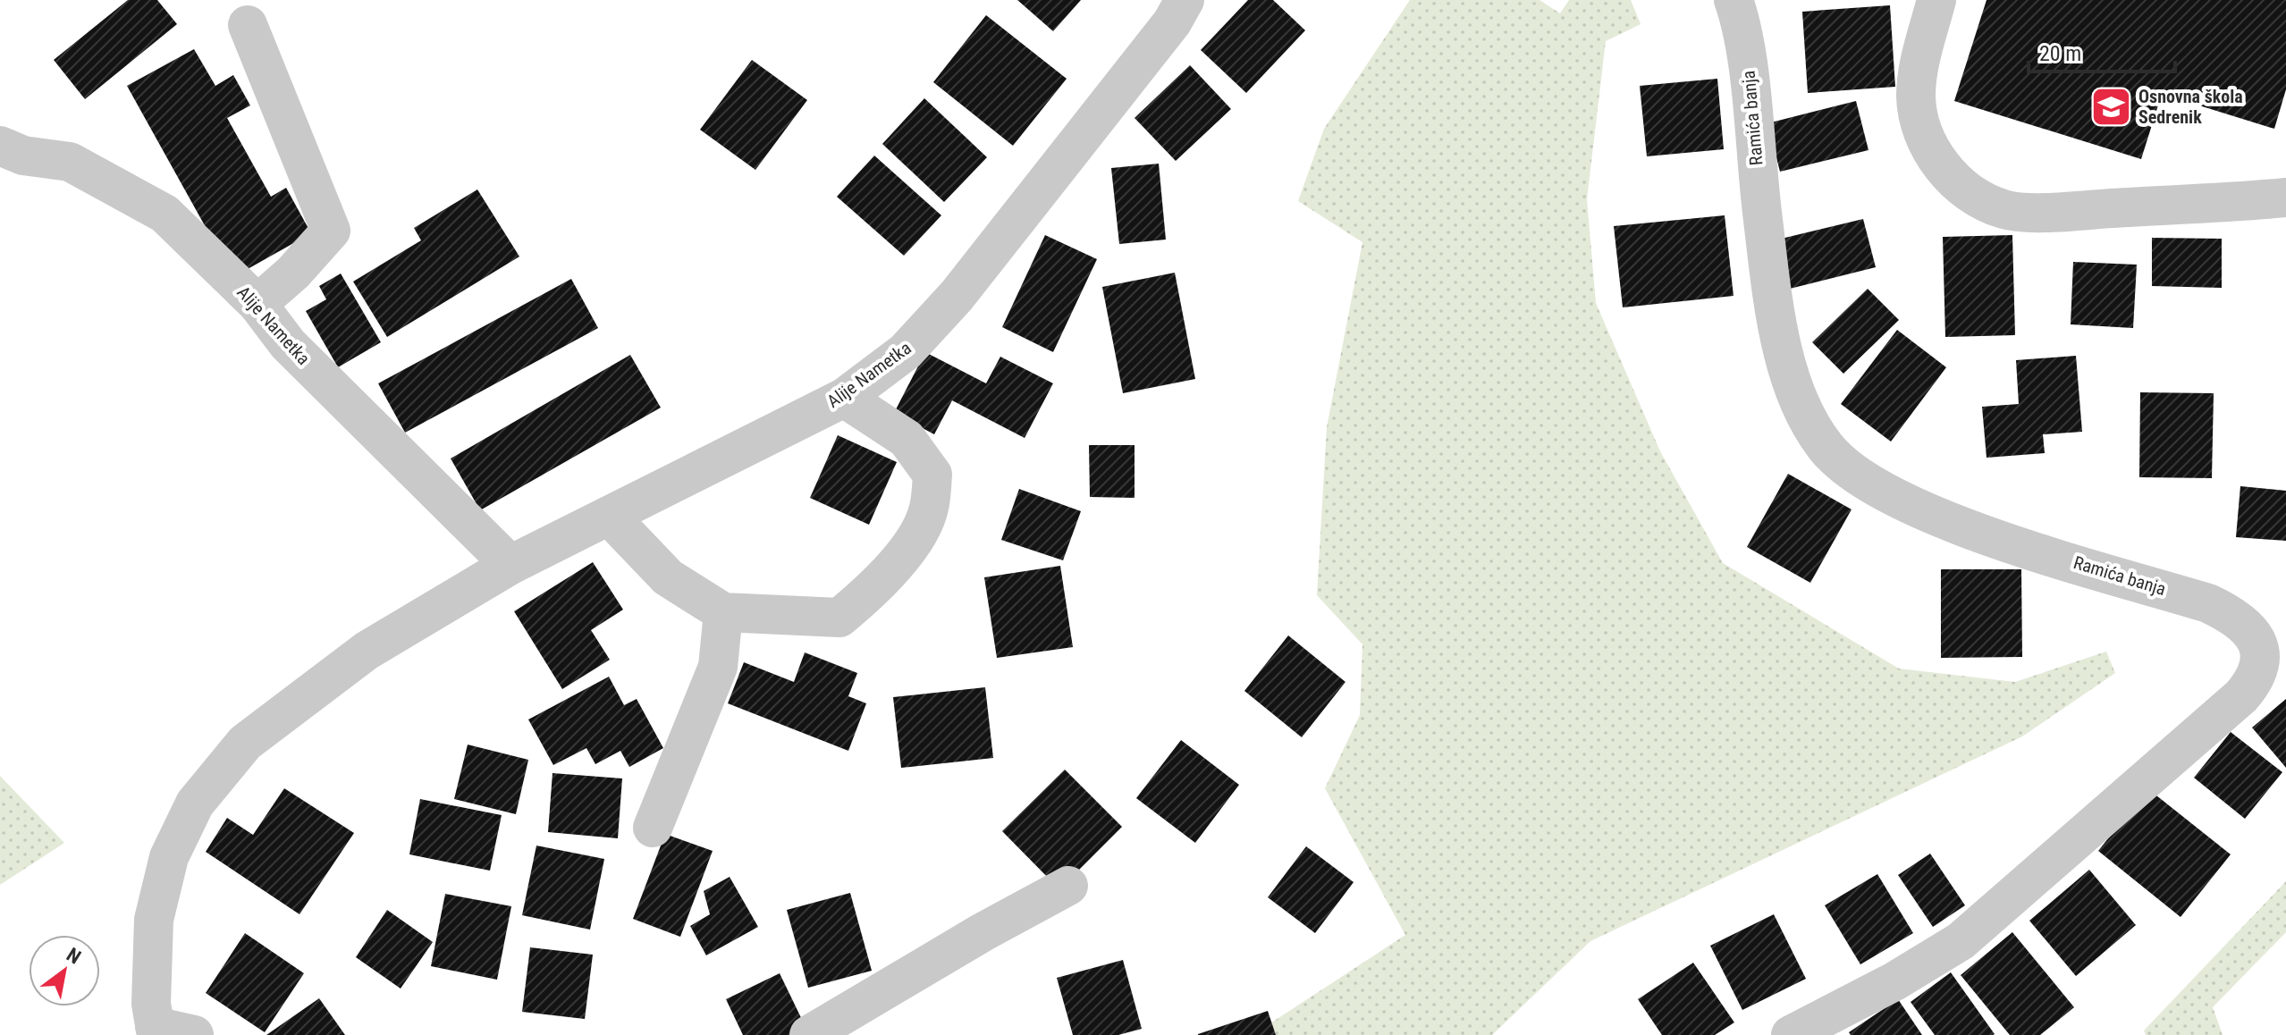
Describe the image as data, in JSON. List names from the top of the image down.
{
  "streets": {
    "street": ["Ramića banja", "Alije Nametka"]
  },
  "places": {
    "school or university": ["Osnovna škola Sedrenik"]
  },
  "scale_bar": "20 m",
  "north": "top right"
}
